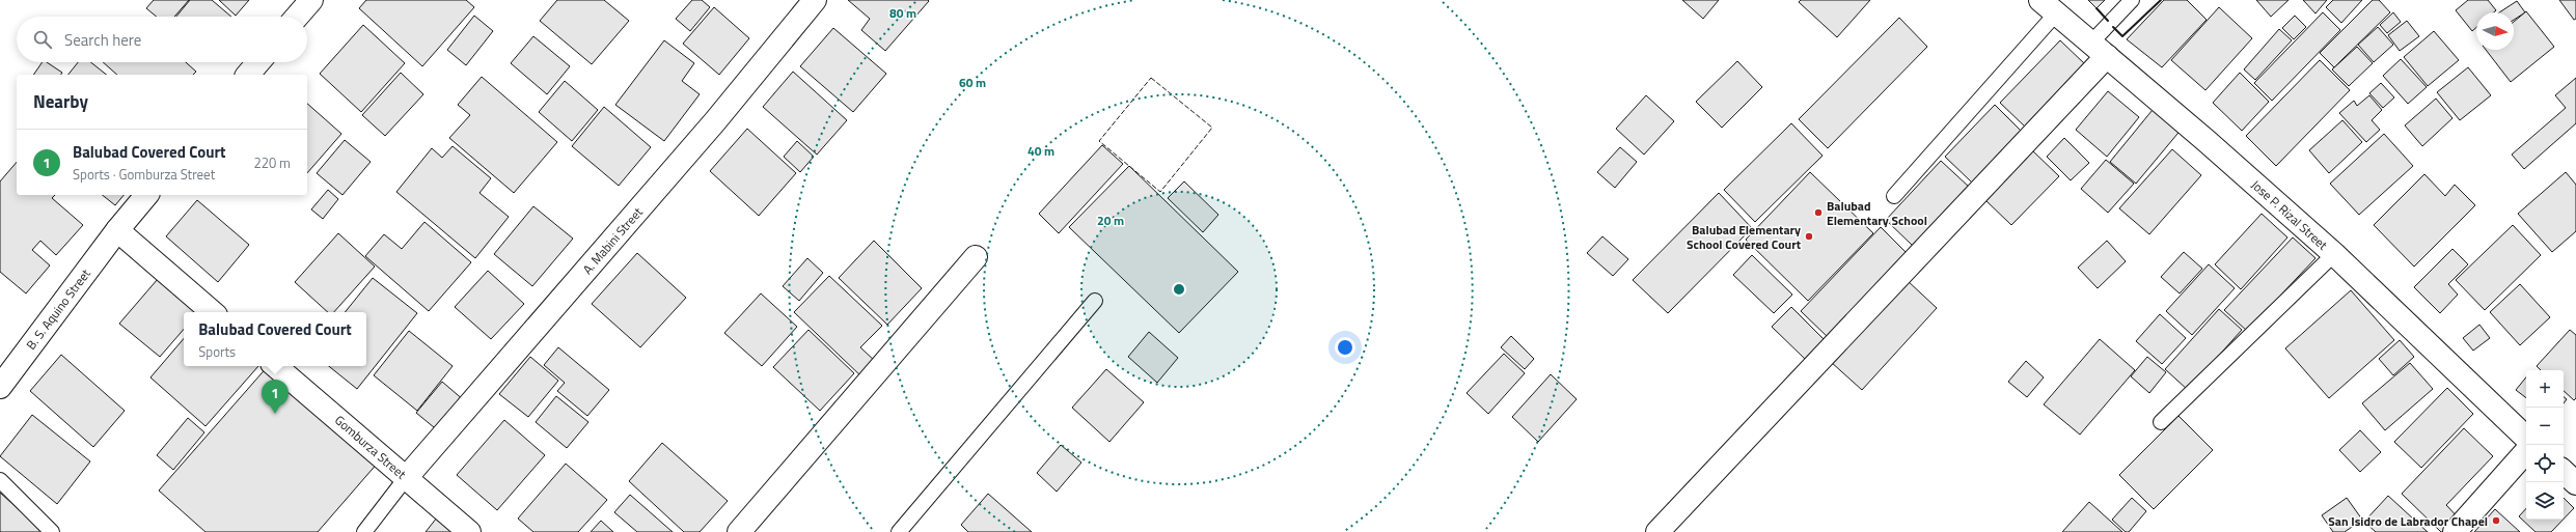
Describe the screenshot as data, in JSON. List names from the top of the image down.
{
  "streets": {
    "street": [
      "Jose P. Rizal Street",
      "A. Mabini Street",
      "B. S. Aquino Street",
      "Gomburza Street"
    ]
  },
  "crossings": [
    ["A. Mabini Street", "Gomburza Street"]
  ],
  "places": ["Balubad Elementary School", "Balubad Elementary School Covered Court", "San Isidro de Labrador Chapel"],
  "north": "right",
  "page": {
    "search": "Search here",
    "heading": "Nearby",
    "list": [
      {
        "mark": "1",
        "name": "Balubad Covered Court",
        "note": "Sports · Gomburza Street",
        "value": "220 m"
      }
    ],
    "popup": ["Balubad Covered Court", "Sports"],
    "map_buttons": ["+", "−"],
    "pins": "1"
  },
  "rings": [
    "80 m",
    "60 m",
    "40 m",
    "20 m"
  ]
}
